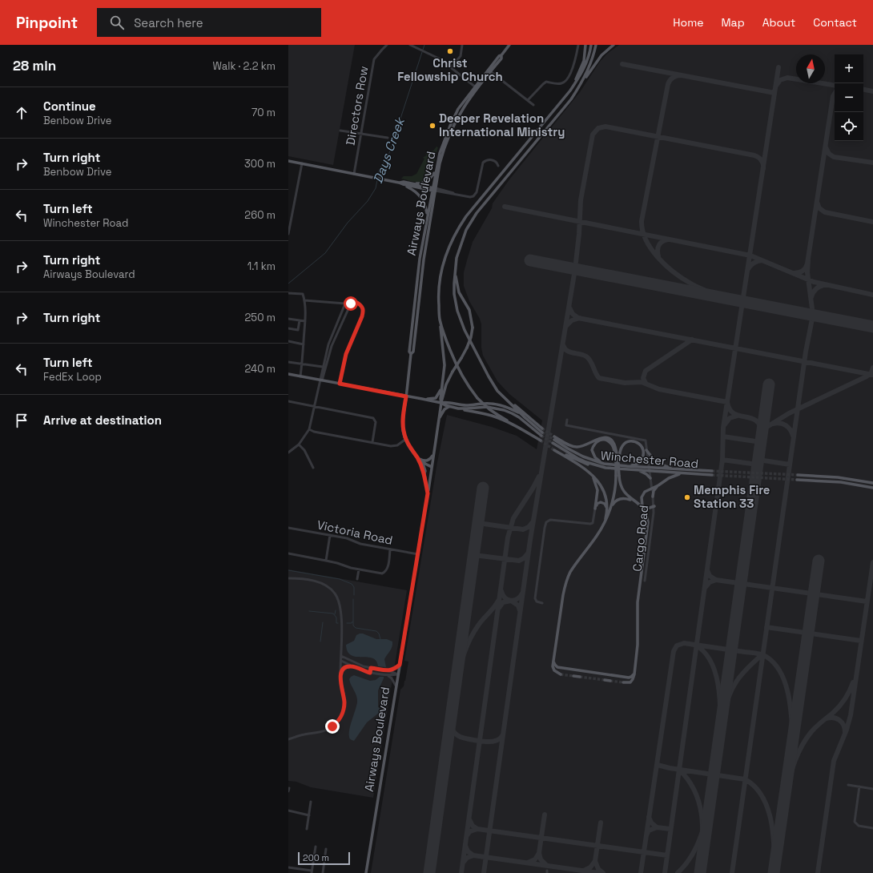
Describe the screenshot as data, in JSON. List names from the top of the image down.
{
  "streets": {
    "main road": ["Airways Boulevard", "Winchester Road"],
    "street": ["Directors Row", "Victoria Road", "Cargo Road"]
  },
  "crossings": [
    ["Airways Boulevard", "Victoria Road"],
    ["Winchester Road", "Cargo Road"]
  ],
  "water": ["Days Creek"],
  "places": ["Christ Fellowship Church", "Deeper Revelation International Ministry", "Memphis Fire Station 33"],
  "scale_bar": "200 m",
  "north": "top",
  "page": {
    "header": "Pinpoint",
    "search": "Search here",
    "nav": [
      "Home",
      "Map",
      "About",
      "Contact"
    ],
    "heading": ["28 min", "Walk · 2.2 km"],
    "map_buttons": ["+", "−"],
    "list": [
      ["Continue", "Benbow Drive", "70 m"],
      ["Turn right", "Benbow Drive", "300 m"],
      ["Turn left", "Winchester Road", "260 m"],
      ["Turn right", "Airways Boulevard", "1.1 km"],
      ["Turn right", "250 m"],
      ["Turn left", "FedEx Loop", "240 m"],
      "Arrive at destination"
    ],
    "scale": "200 m"
  }
}
